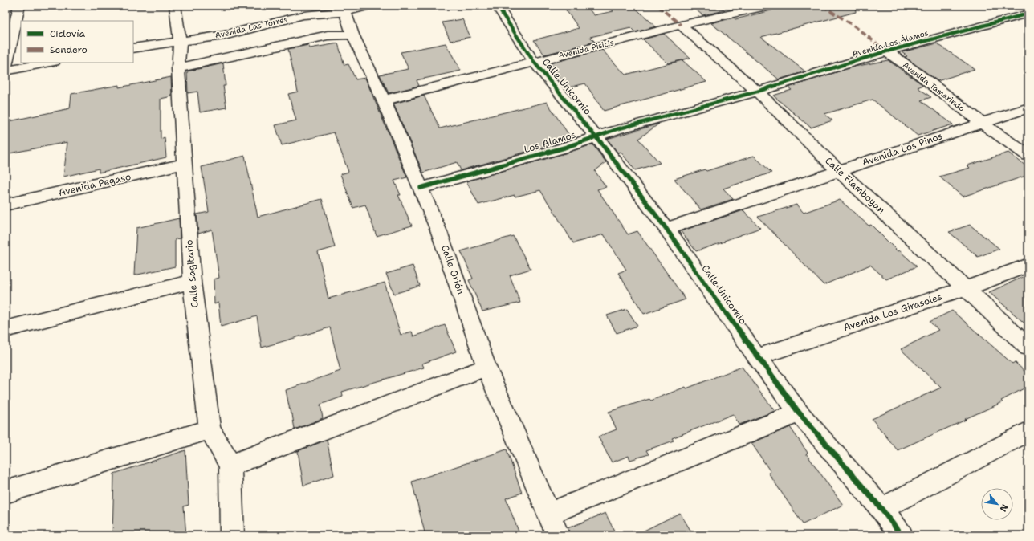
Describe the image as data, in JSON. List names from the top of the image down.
{
  "streets": {
    "street": [
      "Avenida Las Torres",
      "Avenida Los Álamos",
      "Avenida Pisicis",
      "Calle Unicornio",
      "Avenida Tamarindo",
      "Los Alamos",
      "Avenida Los Pinos",
      "Avenida Pegaso",
      "Calle Flamboyan",
      "Calle Orión",
      "Calle Sagitario",
      "Avenida Los Girasoles"
    ]
  },
  "crossings": [
    ["Avenida Las Torres", "Calle Orión"],
    ["Avenida Las Torres", "Calle Sagitario"],
    ["Avenida Los Álamos", "Avenida Tamarindo"],
    ["Avenida Los Álamos", "Los Alamos"],
    ["Avenida Los Álamos", "Calle Flamboyan"],
    ["Avenida Pisicis", "Calle Unicornio"],
    ["Avenida Pisicis", "Calle Flamboyan"],
    ["Avenida Pisicis", "Calle Orión"],
    ["Calle Unicornio", "Los Alamos"],
    ["Calle Unicornio", "Avenida Los Pinos"],
    ["Calle Unicornio", "Avenida Los Girasoles"],
    ["Avenida Tamarindo", "Avenida Los Pinos"],
    ["Los Alamos", "Calle Flamboyan"],
    ["Los Alamos", "Calle Orión"],
    ["Avenida Los Pinos", "Calle Flamboyan"],
    ["Avenida Pegaso", "Calle Sagitario"],
    ["Calle Flamboyan", "Avenida Los Girasoles"]
  ],
  "legend": ["Ciclovía", "Sendero"],
  "north": "bottom right"
}
